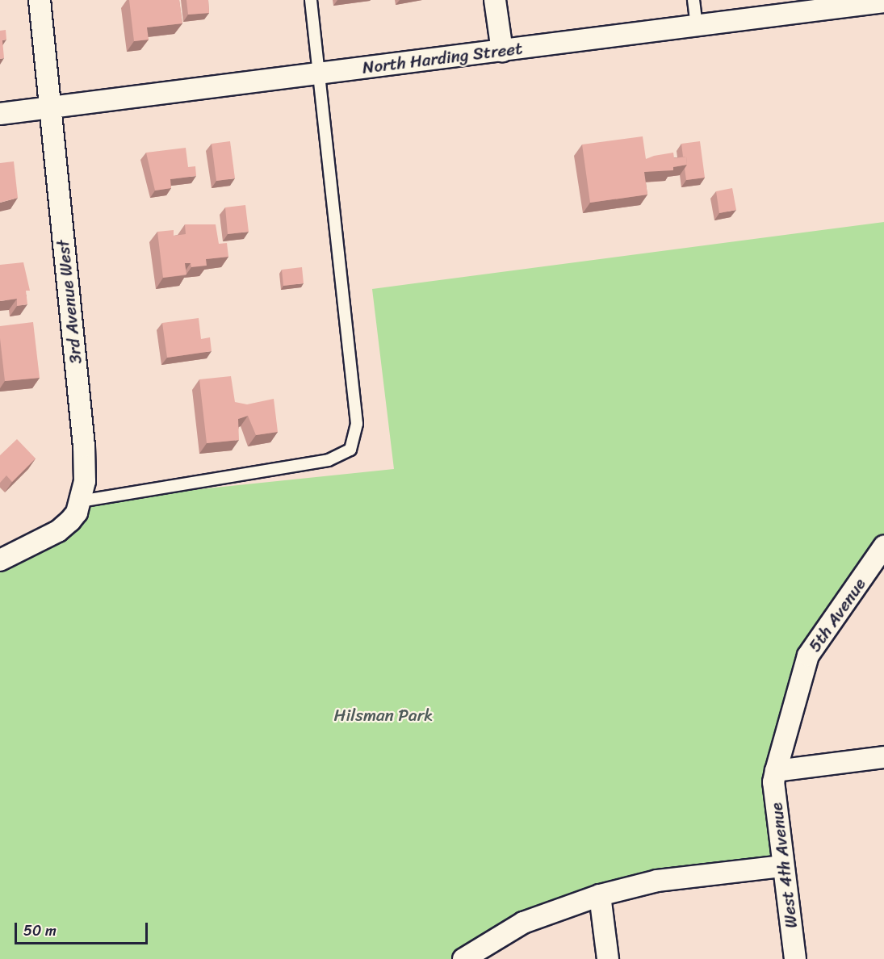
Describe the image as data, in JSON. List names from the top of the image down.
{
  "streets": {
    "street": [
      "North Harding Street",
      "3rd Avenue West",
      "5th Avenue",
      "West 4th Avenue"
    ]
  },
  "crossings": [
    ["North Harding Street", "3rd Avenue West"],
    ["5th Avenue", "West 4th Avenue"]
  ],
  "parks": ["Hilsman Park"],
  "scale_bar": "50 m"
}
